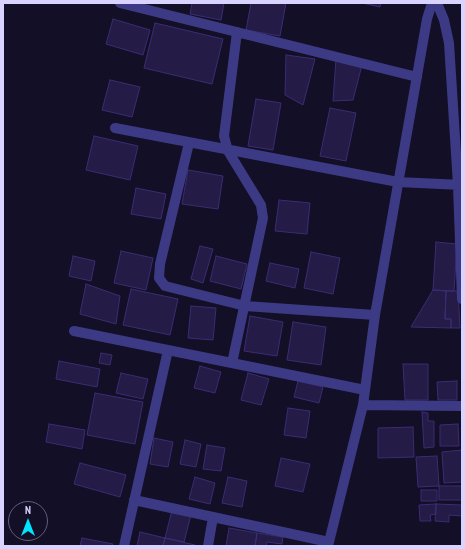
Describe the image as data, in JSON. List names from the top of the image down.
{
  "north": "top"
}
